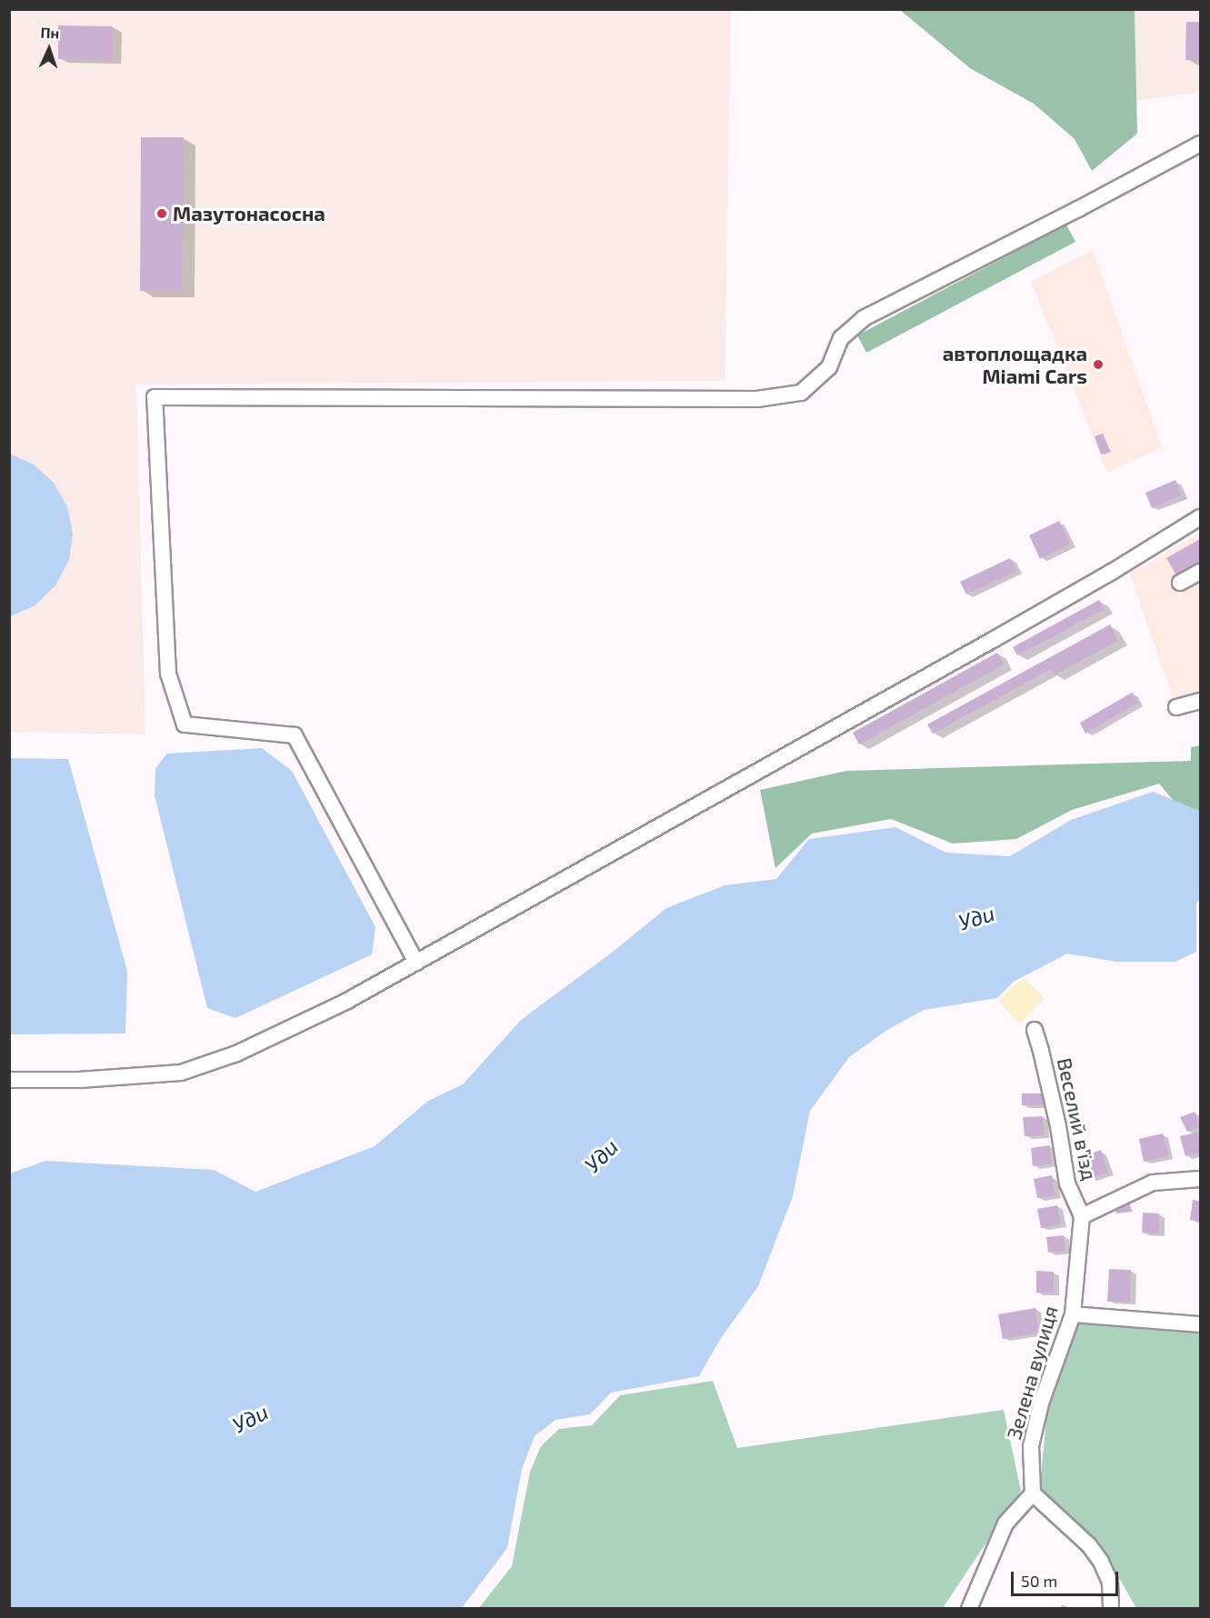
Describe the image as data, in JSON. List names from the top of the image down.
{
  "streets": {
    "street": ["Веселий в’їзд", "Зелена вулиця"]
  },
  "crossings": [
    ["Веселий в’їзд", "Зелена вулиця"]
  ],
  "water": ["Уди"],
  "places": ["Мазутонасосна", "автоплощадка Miami Cars"],
  "scale_bar": "50 m",
  "north": "top"
}
